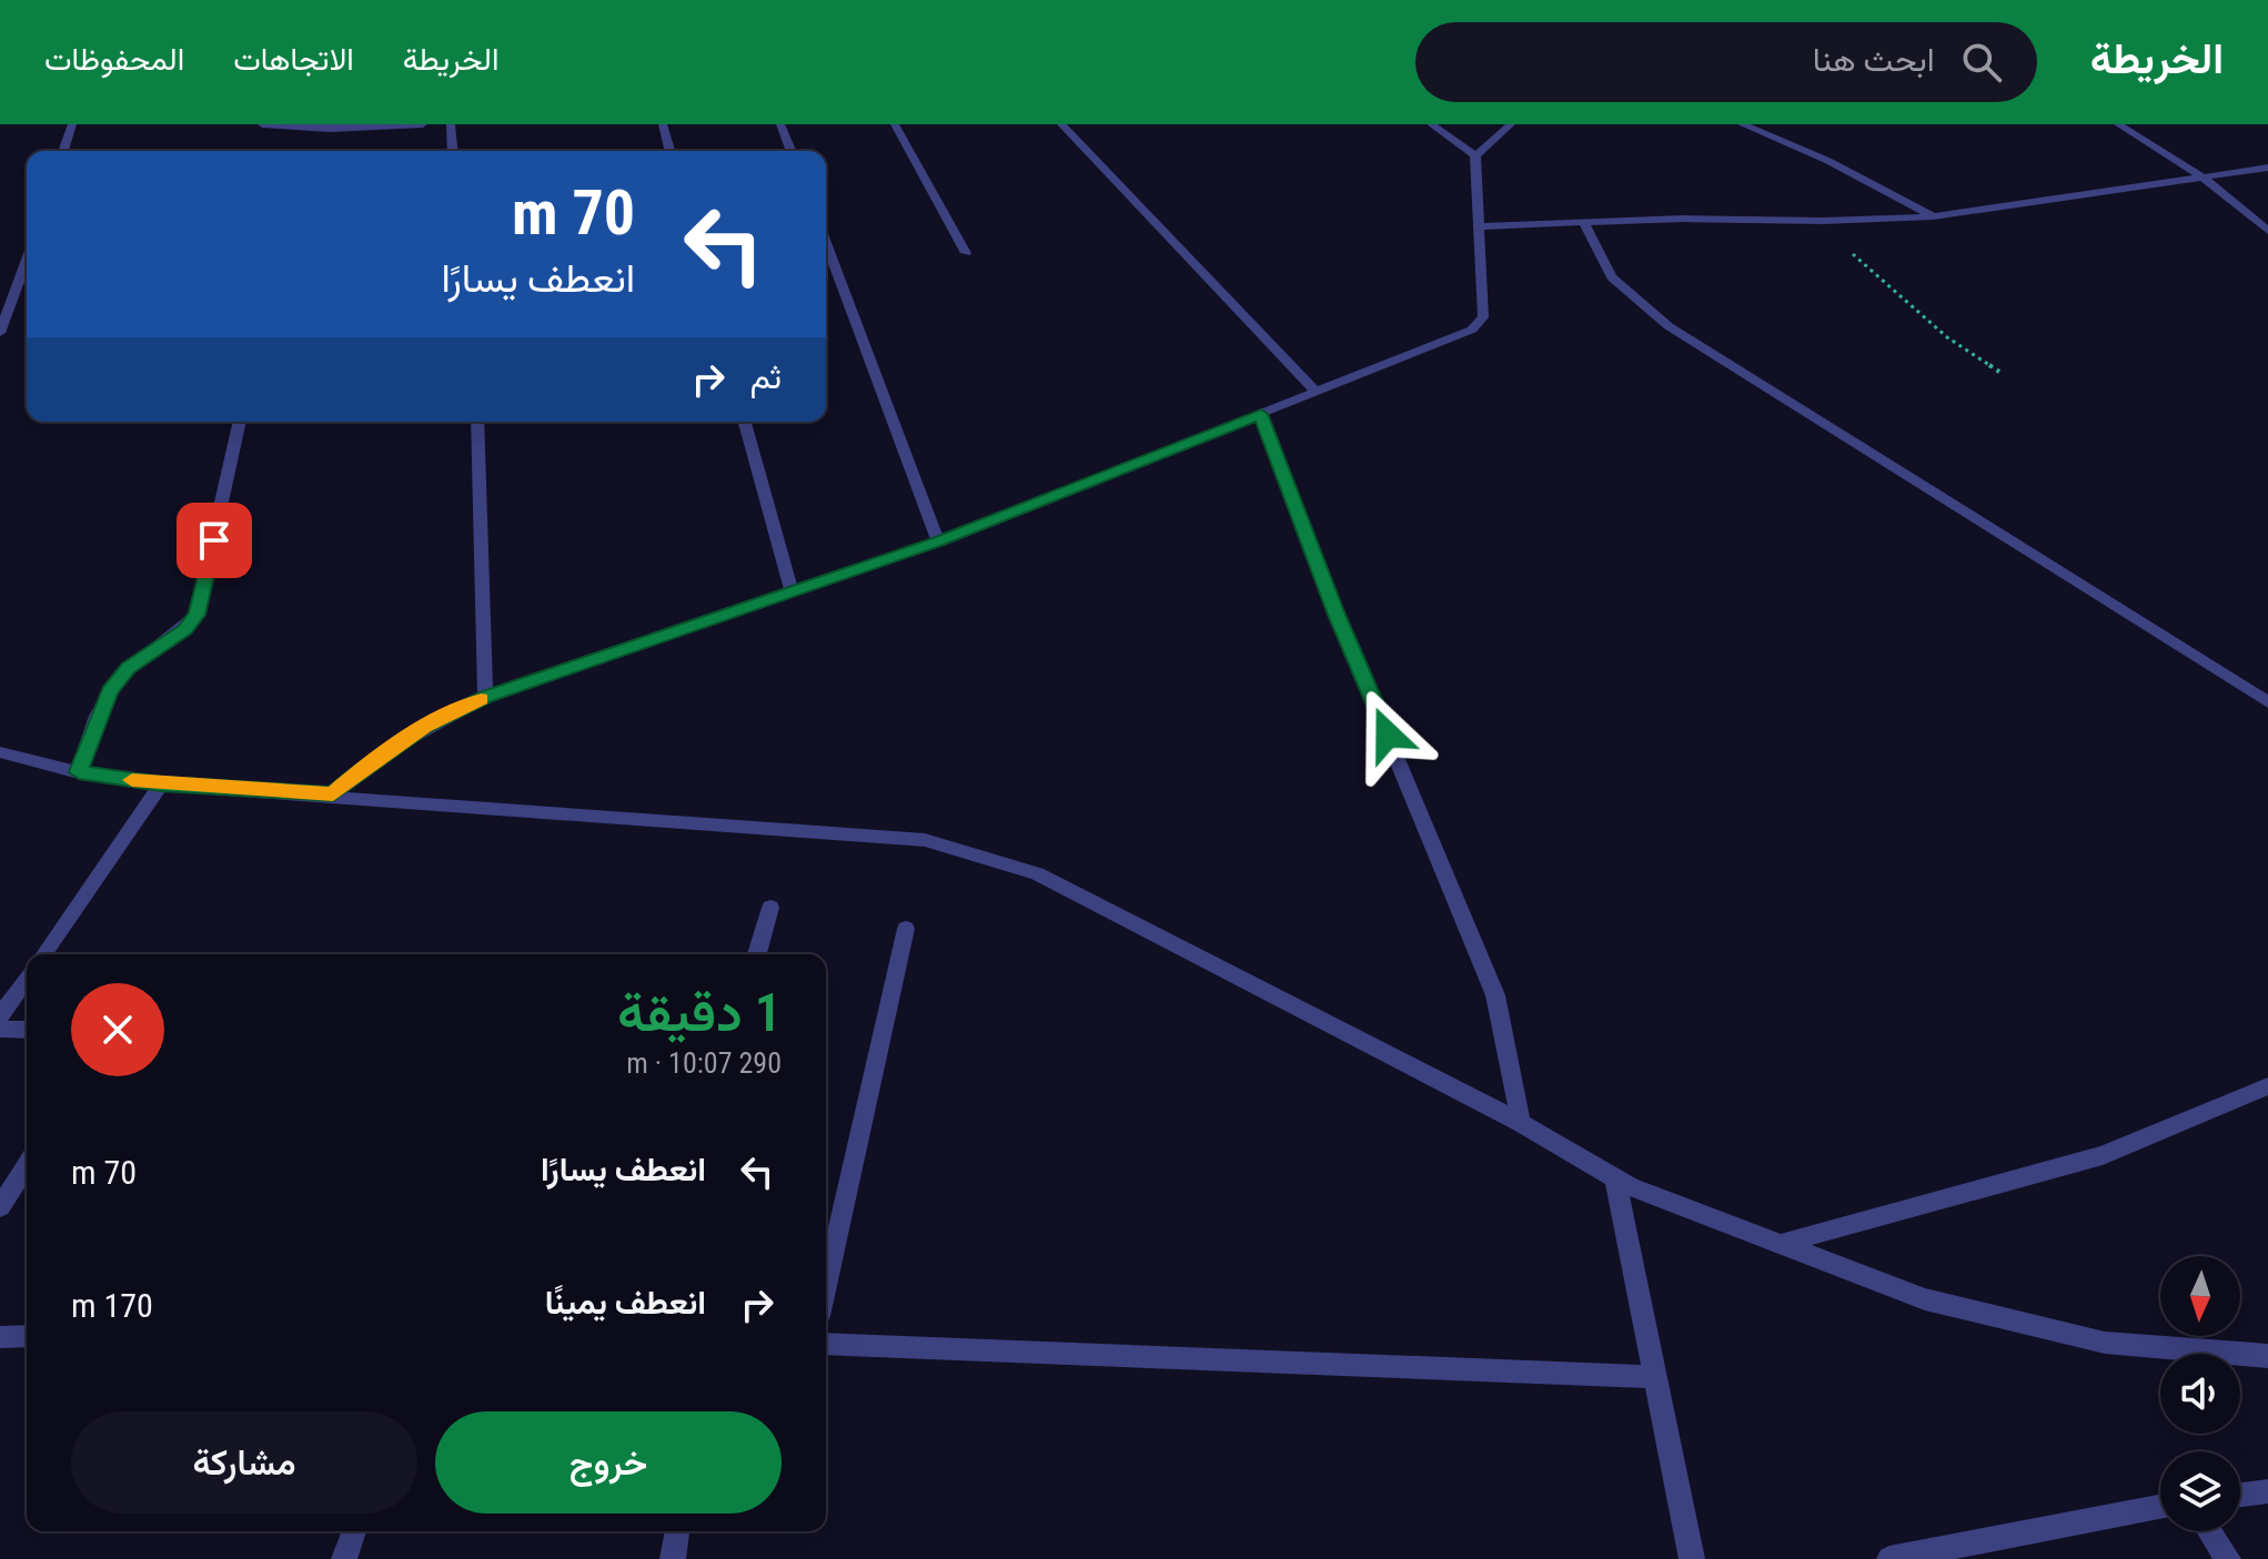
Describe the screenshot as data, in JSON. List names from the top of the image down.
{
  "north": "bottom",
  "page": {
    "header": "الخريطة",
    "search": "ابحث هنا",
    "nav": ["الخريطة", "الاتجاهات", "المحفوظات"],
    "turn": ["70 m", "انعطف يسارًا"],
    "then": "ثم",
    "heading": ["1 دقيقة", "290 m · 10:07"],
    "list": [
      {
        "name": "انعطف يسارًا",
        "value": "70 m"
      },
      {
        "name": "انعطف يمينًا",
        "value": "170 m"
      }
    ],
    "buttons": ["خروج", "مشاركة"]
  }
}
